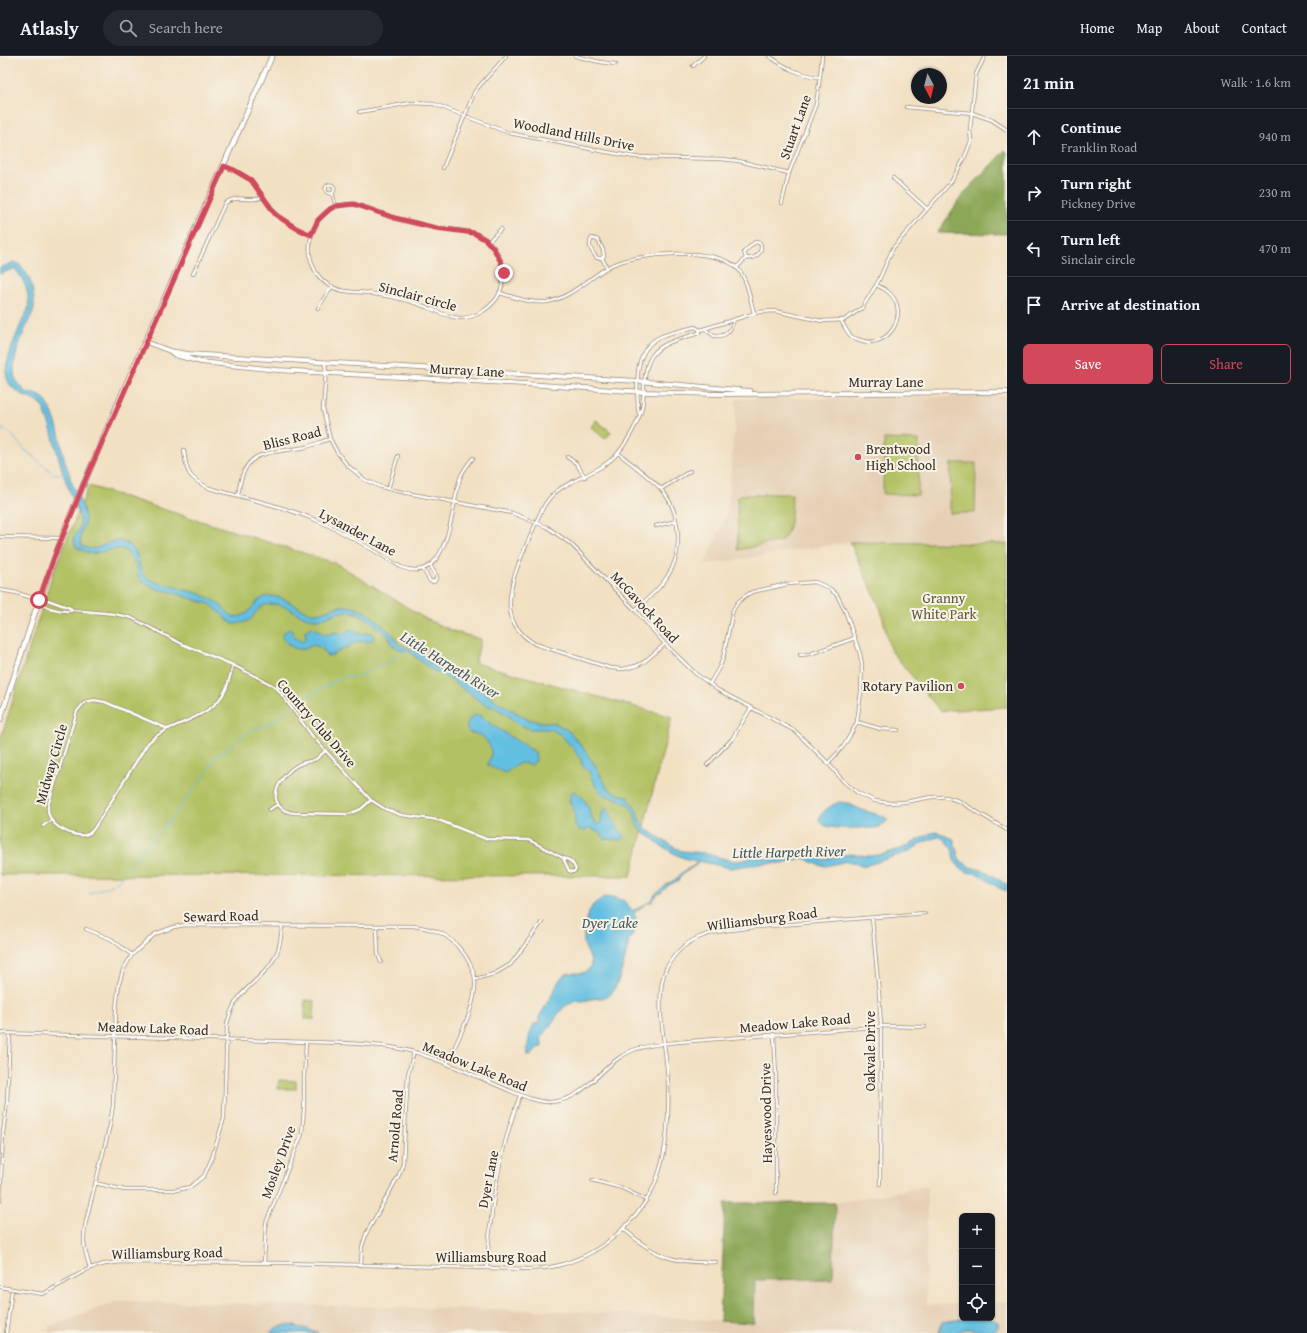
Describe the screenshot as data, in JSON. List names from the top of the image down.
{
  "streets": {
    "main road": ["Murray Lane"],
    "street": [
      "Stuart Lane",
      "Woodland Hills Drive",
      "Sinclair circle",
      "Bliss Road",
      "Lysander Lane",
      "McGavock Road",
      "Country Club Drive",
      "Midway Circle",
      "Seward Road",
      "Williamsburg Road",
      "Meadow Lake Road",
      "Oakvale Drive",
      "Hayeswood Drive",
      "Arnold Road",
      "Mosley Drive",
      "Dyer Lane"
    ]
  },
  "crossings": [
    ["Stuart Lane", "Woodland Hills Drive"],
    ["Murray Lane", "McGavock Road"],
    ["Bliss Road", "Lysander Lane"],
    ["Bliss Road", "McGavock Road"],
    ["Country Club Drive", "Midway Circle"],
    ["Seward Road", "Williamsburg Road"],
    ["Seward Road", "Meadow Lake Road"],
    ["Williamsburg Road", "Meadow Lake Road"],
    ["Williamsburg Road", "Oakvale Drive"],
    ["Williamsburg Road", "Arnold Road"],
    ["Williamsburg Road", "Mosley Drive"],
    ["Williamsburg Road", "Dyer Lane"],
    ["Meadow Lake Road", "Oakvale Drive"],
    ["Meadow Lake Road", "Hayeswood Drive"],
    ["Meadow Lake Road", "Arnold Road"],
    ["Meadow Lake Road", "Mosley Drive"],
    ["Meadow Lake Road", "Dyer Lane"]
  ],
  "water": ["Little Harpeth River", "Dyer Lake"],
  "parks": ["Granny White Park"],
  "places": ["Brentwood High School", "Rotary Pavilion"],
  "north": "bottom",
  "page": {
    "header": "Atlasly",
    "search": "Search here",
    "nav": [
      "Home",
      "Map",
      "About",
      "Contact"
    ],
    "heading": ["21 min", "Walk · 1.6 km"],
    "list": [
      ["Continue", "Franklin Road", "940 m"],
      ["Turn right", "Pickney Drive", "230 m"],
      ["Turn left", "Sinclair circle", "470 m"],
      "Arrive at destination"
    ],
    "buttons": ["Save", "Share"],
    "map_buttons": ["+", "−"]
  }
}
